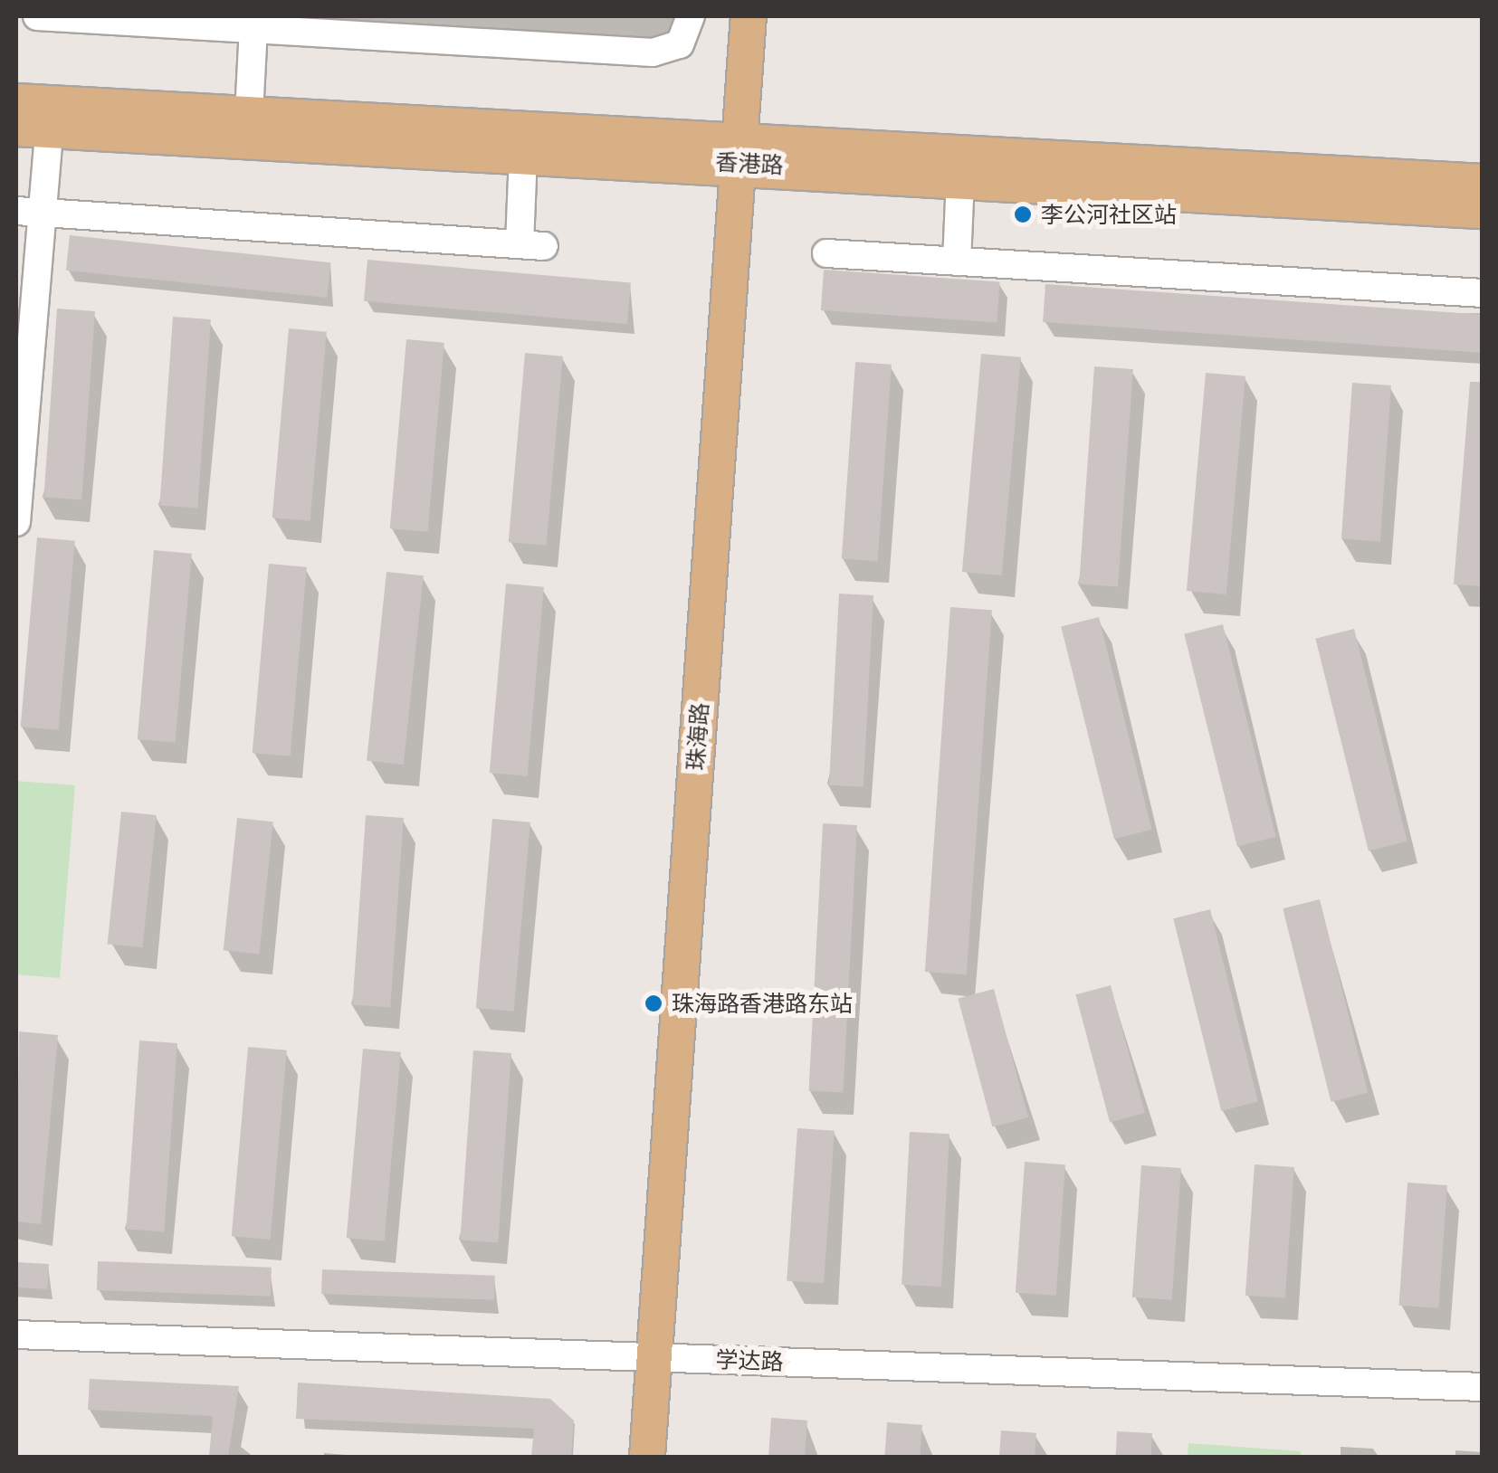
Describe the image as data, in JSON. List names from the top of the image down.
{
  "streets": {
    "main road": ["香港路", "珠海路"],
    "street": ["学达路"]
  },
  "crossings": [
    ["香港路", "珠海路"],
    ["珠海路", "学达路"]
  ],
  "places": ["李公河社区站", "珠海路香港路东站"]
}
